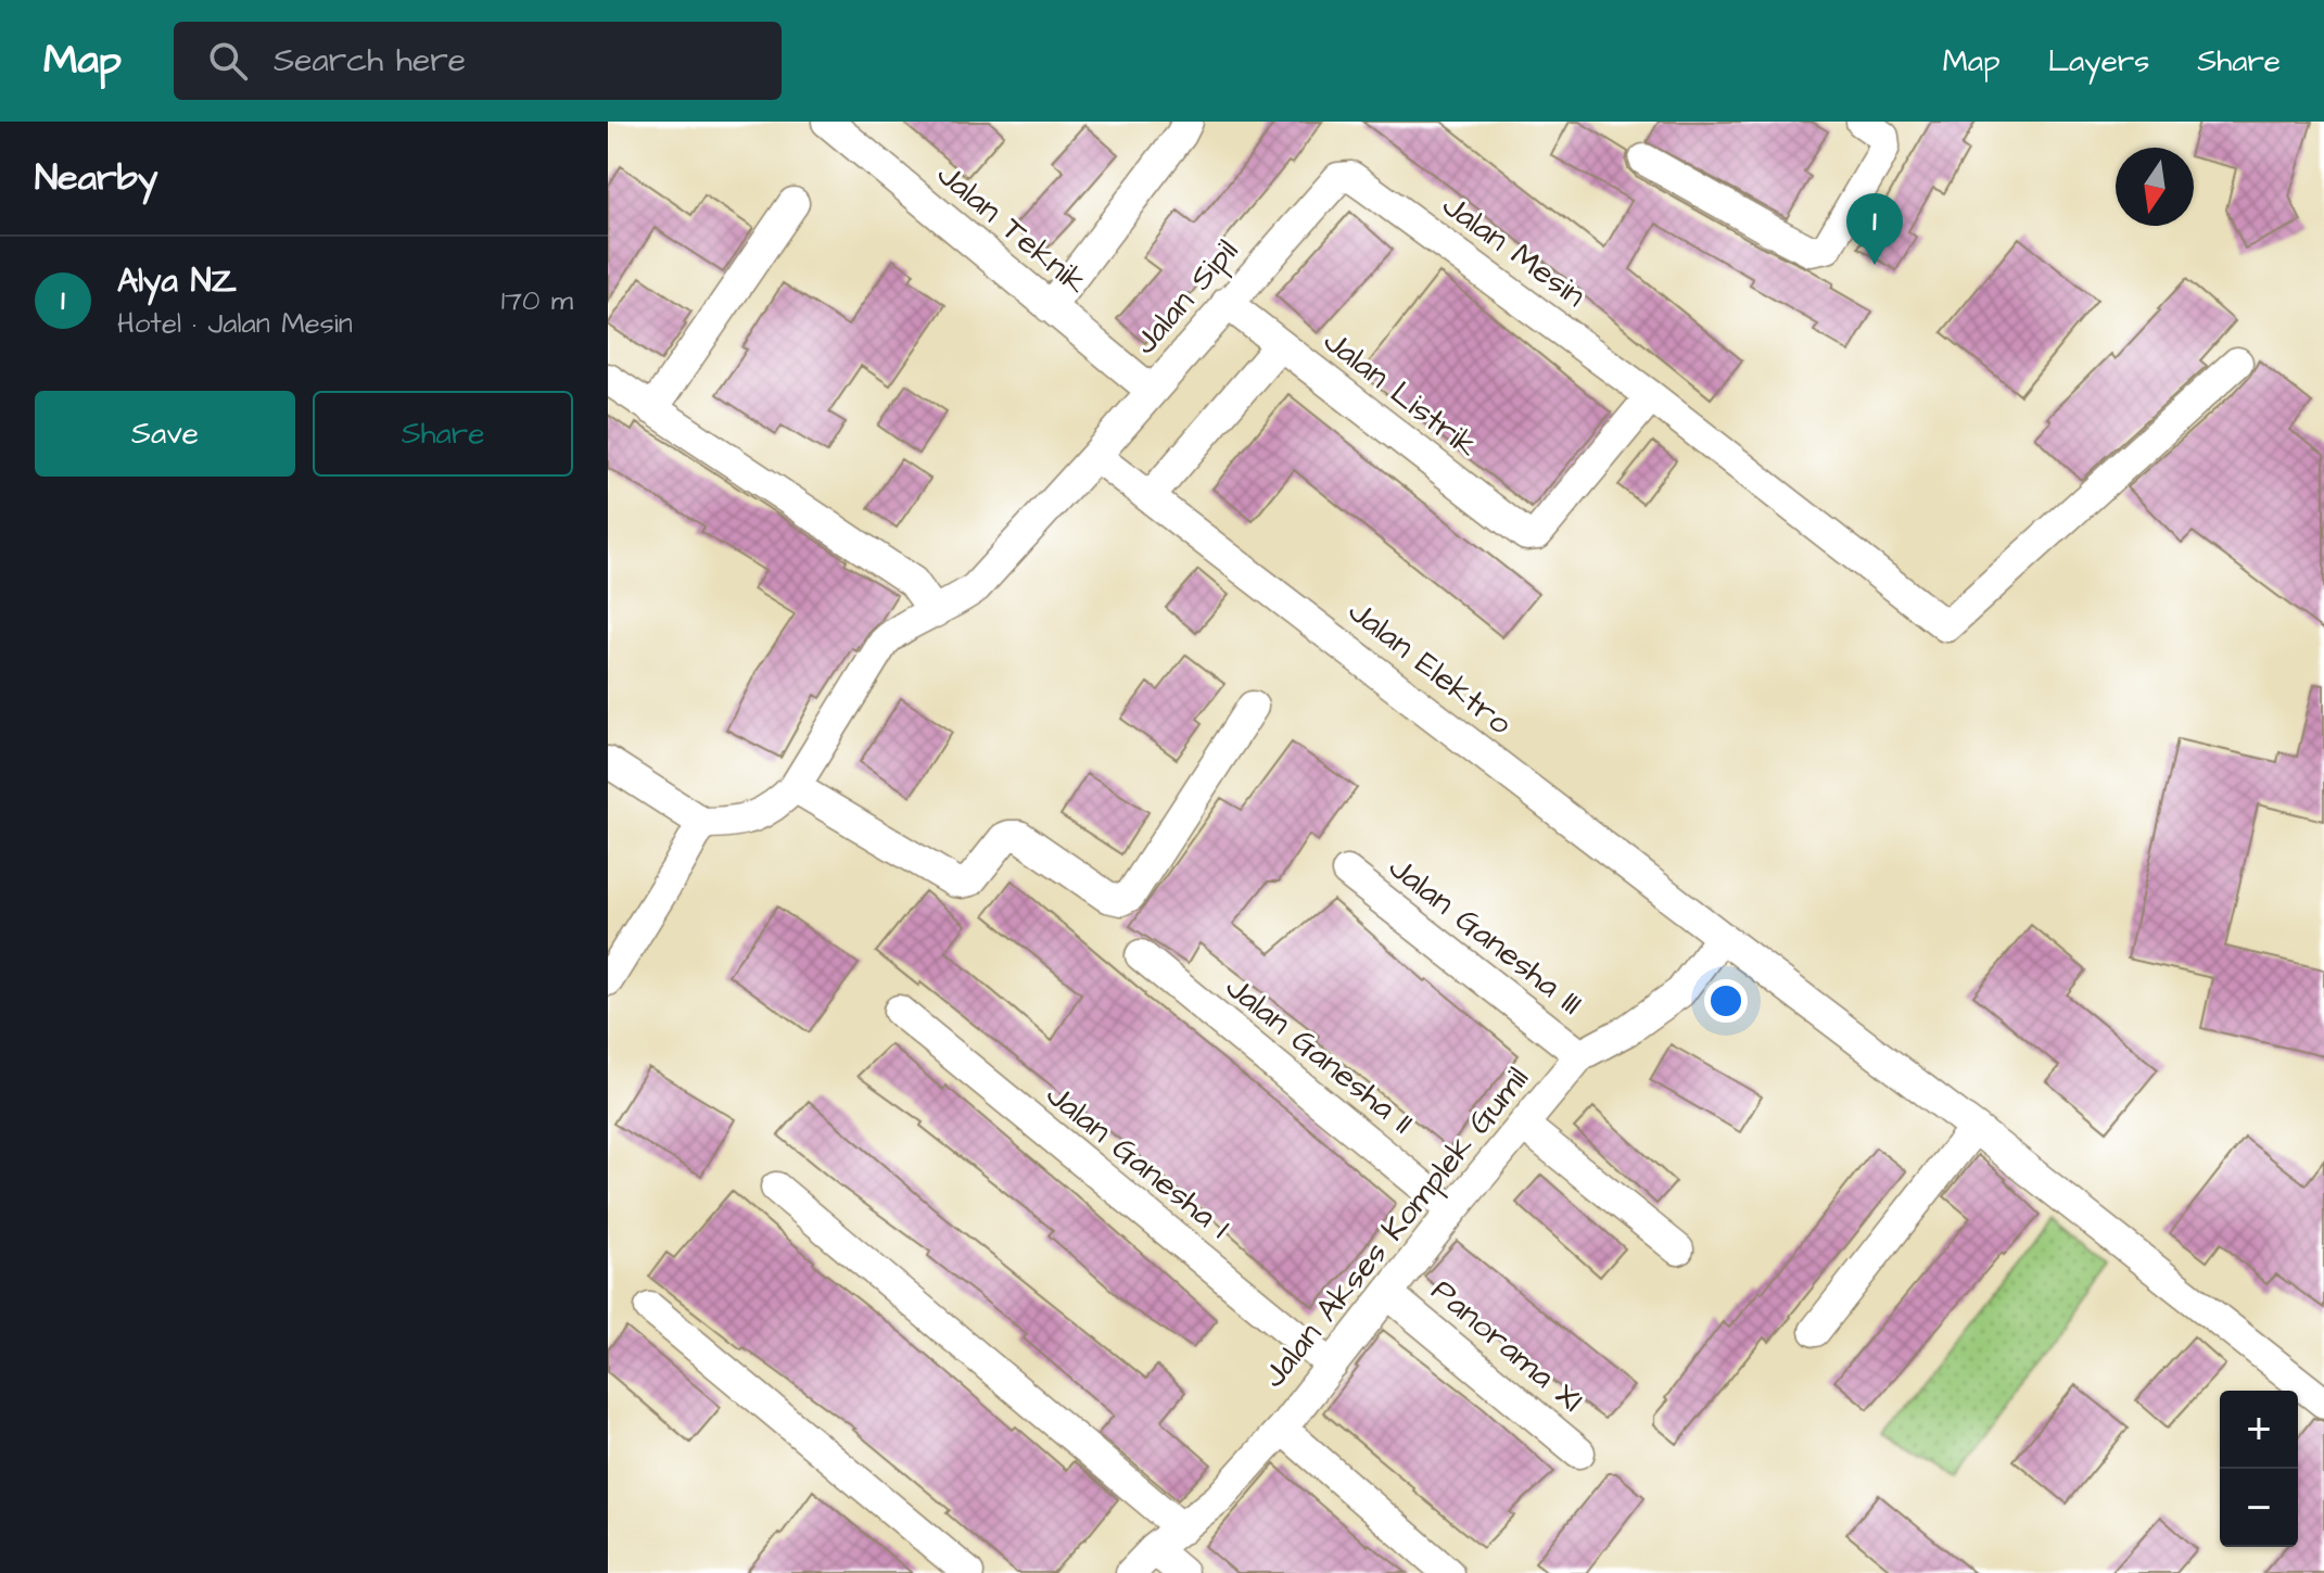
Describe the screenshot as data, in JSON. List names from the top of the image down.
{
  "streets": {
    "street": [
      "Jalan Teknik",
      "Jalan Mesin",
      "Jalan Sipil",
      "Jalan Listrik",
      "Jalan Elektro",
      "Jalan Ganesha III",
      "Jalan Ganesha II",
      "Jalan Ganesha I",
      "Jalan Akses Komplek Gumil",
      "Panorama XI"
    ]
  },
  "crossings": [
    ["Jalan Teknik", "Jalan Sipil"],
    ["Jalan Mesin", "Jalan Sipil"],
    ["Jalan Mesin", "Jalan Listrik"],
    ["Jalan Sipil", "Jalan Listrik"],
    ["Jalan Sipil", "Jalan Elektro"],
    ["Jalan Elektro", "Jalan Akses Komplek Gumil"],
    ["Jalan Ganesha III", "Jalan Akses Komplek Gumil"],
    ["Jalan Ganesha II", "Jalan Akses Komplek Gumil"],
    ["Jalan Ganesha I", "Jalan Akses Komplek Gumil"],
    ["Jalan Akses Komplek Gumil", "Panorama XI"]
  ],
  "north": "bottom",
  "page": {
    "header": "Map",
    "search": "Search here",
    "nav": ["Map", "Layers", "Share"],
    "heading": "Nearby",
    "pins": "1",
    "list": [
      {
        "mark": "1",
        "name": "Alya NZ",
        "note": "Hotel · Jalan Mesin",
        "value": "170 m"
      }
    ],
    "buttons": ["Save", "Share"],
    "map_buttons": ["+", "−"]
  }
}
